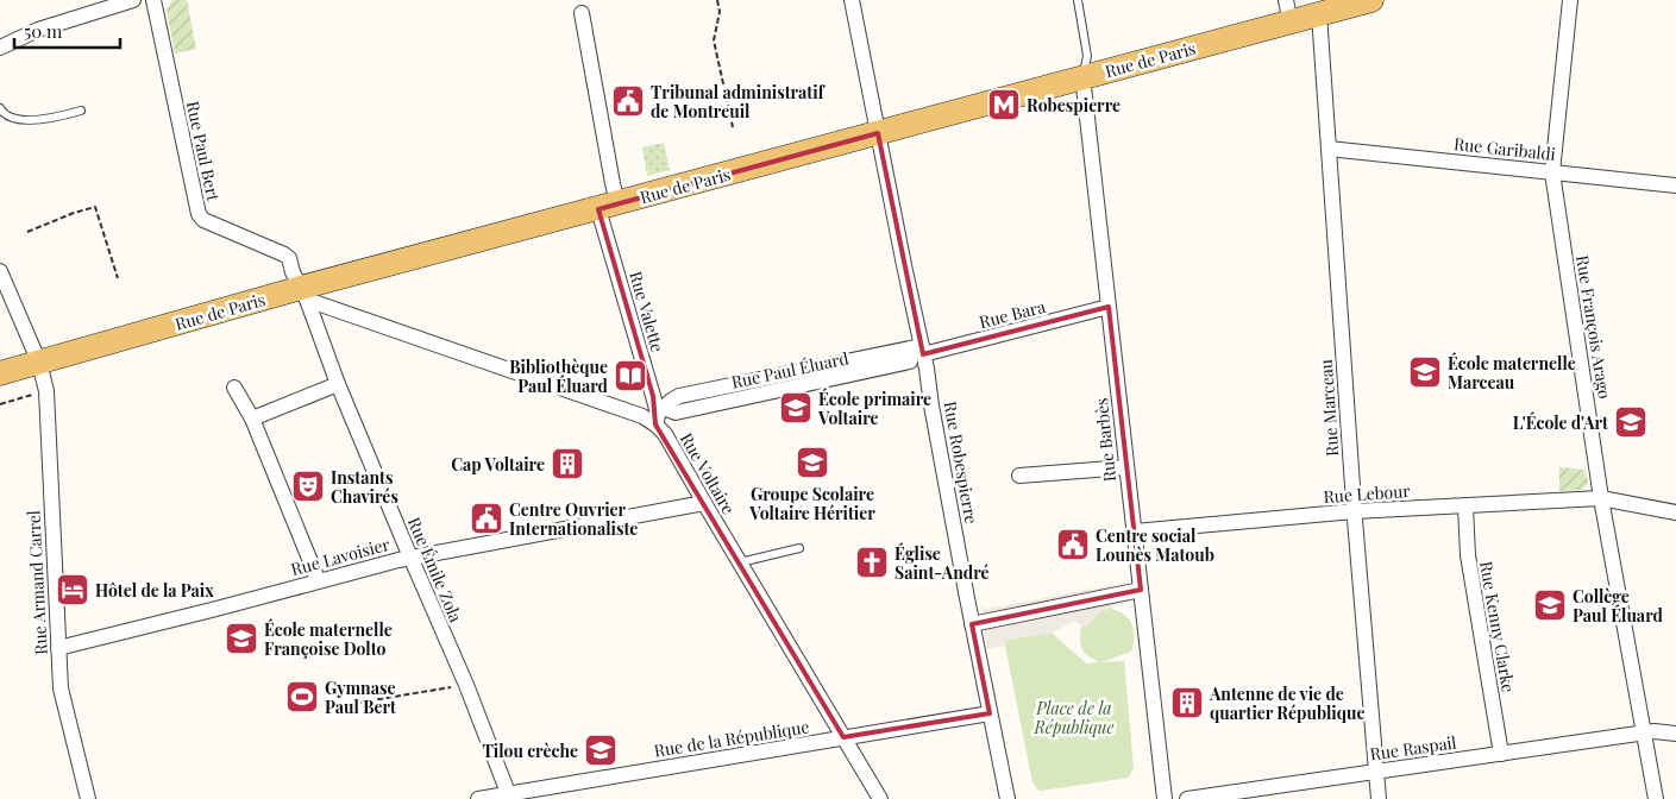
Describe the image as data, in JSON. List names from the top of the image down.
{
  "streets": {
    "main road": ["Rue de Paris"],
    "street": [
      "Rue Garibaldi",
      "Rue Paul Bert",
      "Rue Valette",
      "Rue Bara",
      "Rue François Arago",
      "Rue Paul Éluard",
      "Rue Marceau",
      "Rue Barbès",
      "Rue Robespierre",
      "Rue Voltaire",
      "Rue Lebour",
      "Rue Lavoisier",
      "Rue Émile Zola",
      "Rue Armand Carrel",
      "Rue Kenny Clarke",
      "Rue de la République",
      "Rue Raspail"
    ]
  },
  "crossings": [
    ["Rue de Paris", "Rue Paul Bert"],
    ["Rue de Paris", "Rue Valette"],
    ["Rue de Paris", "Rue Marceau"],
    ["Rue de Paris", "Rue Barbès"],
    ["Rue de Paris", "Rue Robespierre"],
    ["Rue de Paris", "Rue Voltaire"],
    ["Rue de Paris", "Rue Émile Zola"],
    ["Rue de Paris", "Rue Armand Carrel"],
    ["Rue Garibaldi", "Rue François Arago"],
    ["Rue Garibaldi", "Rue Marceau"],
    ["Rue Paul Bert", "Rue Voltaire"],
    ["Rue Paul Bert", "Rue Émile Zola"],
    ["Rue Valette", "Rue Paul Éluard"],
    ["Rue Valette", "Rue Voltaire"],
    ["Rue Bara", "Rue Paul Éluard"],
    ["Rue Bara", "Rue Barbès"],
    ["Rue Bara", "Rue Robespierre"],
    ["Rue François Arago", "Rue Lebour"],
    ["Rue François Arago", "Rue Raspail"],
    ["Rue Paul Éluard", "Rue Robespierre"],
    ["Rue Paul Éluard", "Rue Voltaire"],
    ["Rue Marceau", "Rue Lebour"],
    ["Rue Marceau", "Rue Raspail"],
    ["Rue Barbès", "Rue Lebour"],
    ["Rue Robespierre", "Rue de la République"],
    ["Rue Voltaire", "Rue Lavoisier"],
    ["Rue Voltaire", "Rue Émile Zola"],
    ["Rue Voltaire", "Rue de la République"],
    ["Rue Lebour", "Rue Kenny Clarke"],
    ["Rue Lavoisier", "Rue Émile Zola"],
    ["Rue Lavoisier", "Rue Armand Carrel"],
    ["Rue Émile Zola", "Rue de la République"],
    ["Rue Kenny Clarke", "Rue Raspail"]
  ],
  "parks": ["Place de la République"],
  "places": {
    "public building": ["Tribunal administratif de Montreuil", "Centre Ouvrier Internationaliste", "Centre social Lounès Matoub"],
    "metro station": ["Robespierre"],
    "school or university": [
      "École maternelle Marceau",
      "École primaire Voltaire",
      "L'École d'Art",
      "Groupe Scolaire Voltaire Héritier",
      "Collège Paul Éluard",
      "École maternelle Françoise Dolto",
      "Tilou crèche"
    ],
    "library": ["Bibliothèque Paul Éluard"],
    "building": ["Cap Voltaire", "Antenne de vie de quartier République"],
    "theatre": ["Instants Chavirés"],
    "church": ["Église Saint-André"],
    "hotel": ["Hôtel de la Paix"],
    "sports": ["Gymnase Paul Bert"]
  },
  "scale_bar": "50 m"
}
